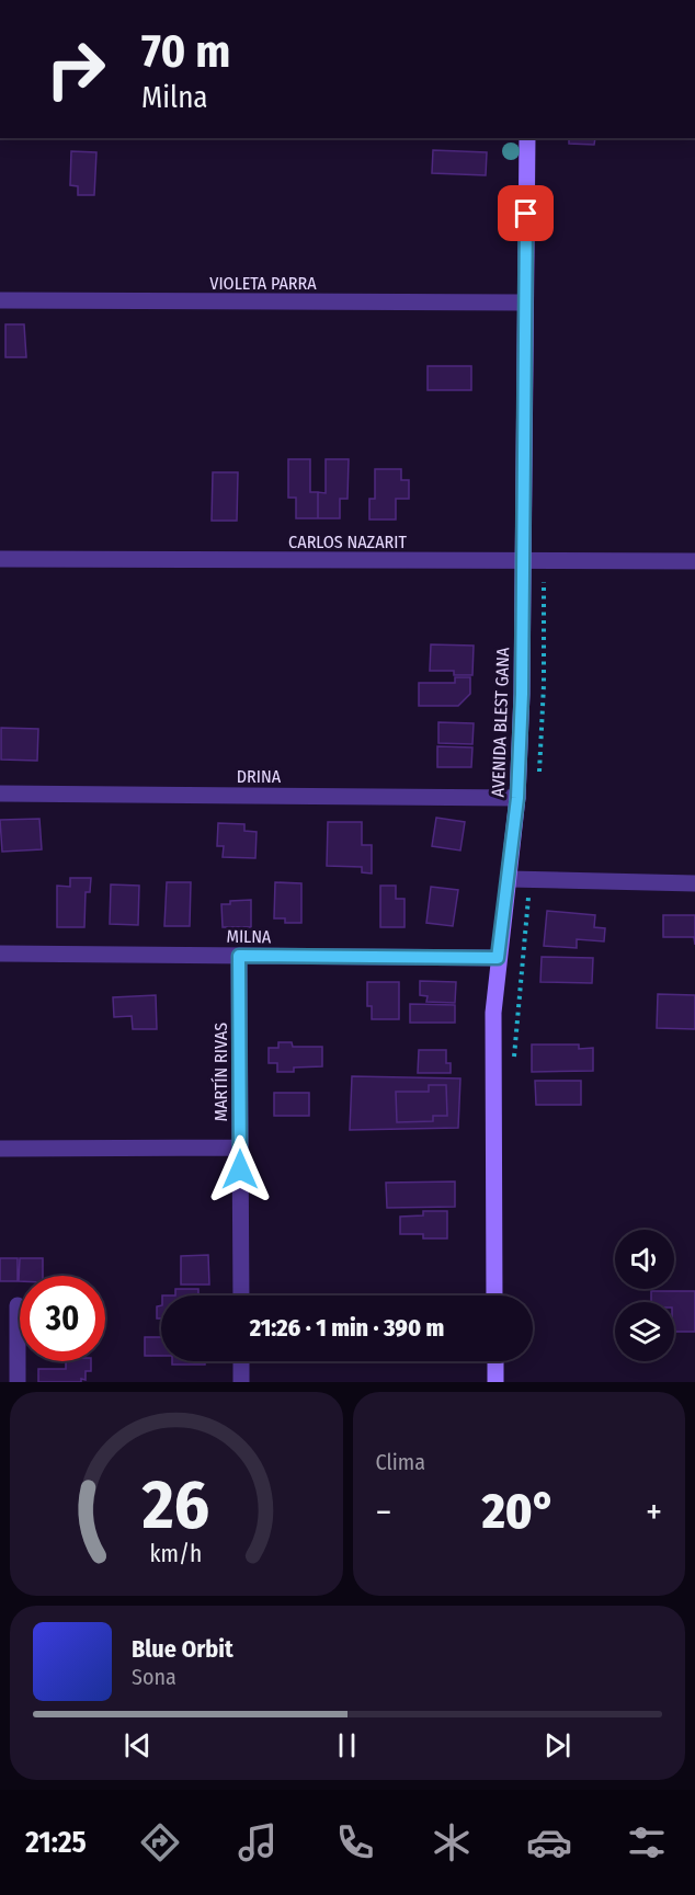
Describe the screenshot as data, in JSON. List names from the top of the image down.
{
  "streets": {
    "street": [
      "VIOLETA PARRA",
      "CARLOS NAZARIT",
      "AVENIDA BLEST GANA",
      "DRINA",
      "MILNA",
      "MARTÍN RIVAS"
    ]
  },
  "crossings": [
    ["VIOLETA PARRA", "AVENIDA BLEST GANA"],
    ["CARLOS NAZARIT", "AVENIDA BLEST GANA"],
    ["AVENIDA BLEST GANA", "DRINA"],
    ["AVENIDA BLEST GANA", "MILNA"],
    ["MILNA", "MARTÍN RIVAS"]
  ],
  "page": {
    "turn": ["70 m", "Milna"],
    "limit": "30",
    "trip": "21:26 · 1 min · 390 m",
    "tile": "Clima",
    "heat": ["−", "20°", "+"],
    "song": ["Blue Orbit", "Sona"],
    "tabs": "21:25",
    "gauge": ["26", "km/h"]
  }
}
